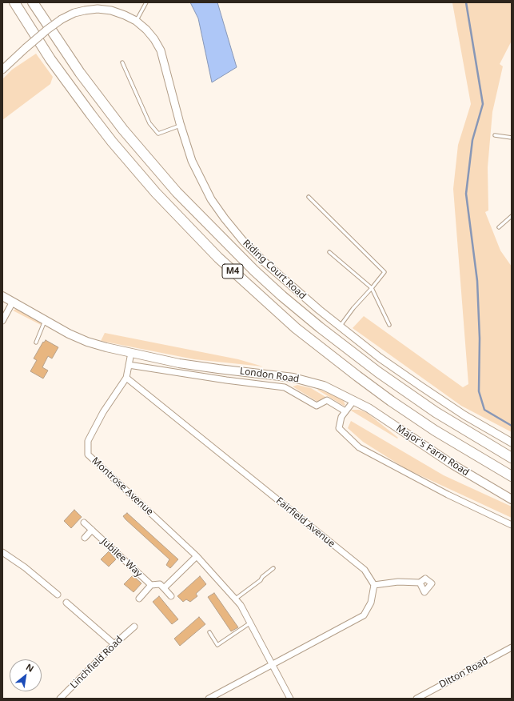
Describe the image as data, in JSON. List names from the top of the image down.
{
  "streets": {
    "highway": ["M4"],
    "main road": ["London Road", "Major's Farm Road"],
    "street": [
      "Riding Court Road",
      "Montrose Avenue",
      "Fairfield Avenue",
      "Jubilee Way",
      "Linchfield Road",
      "Ditton Road"
    ]
  },
  "crossings": [
    ["London Road", "Major's Farm Road"],
    ["London Road", "Montrose Avenue"],
    ["Montrose Avenue", "Fairfield Avenue"]
  ],
  "north": "top right"
}
